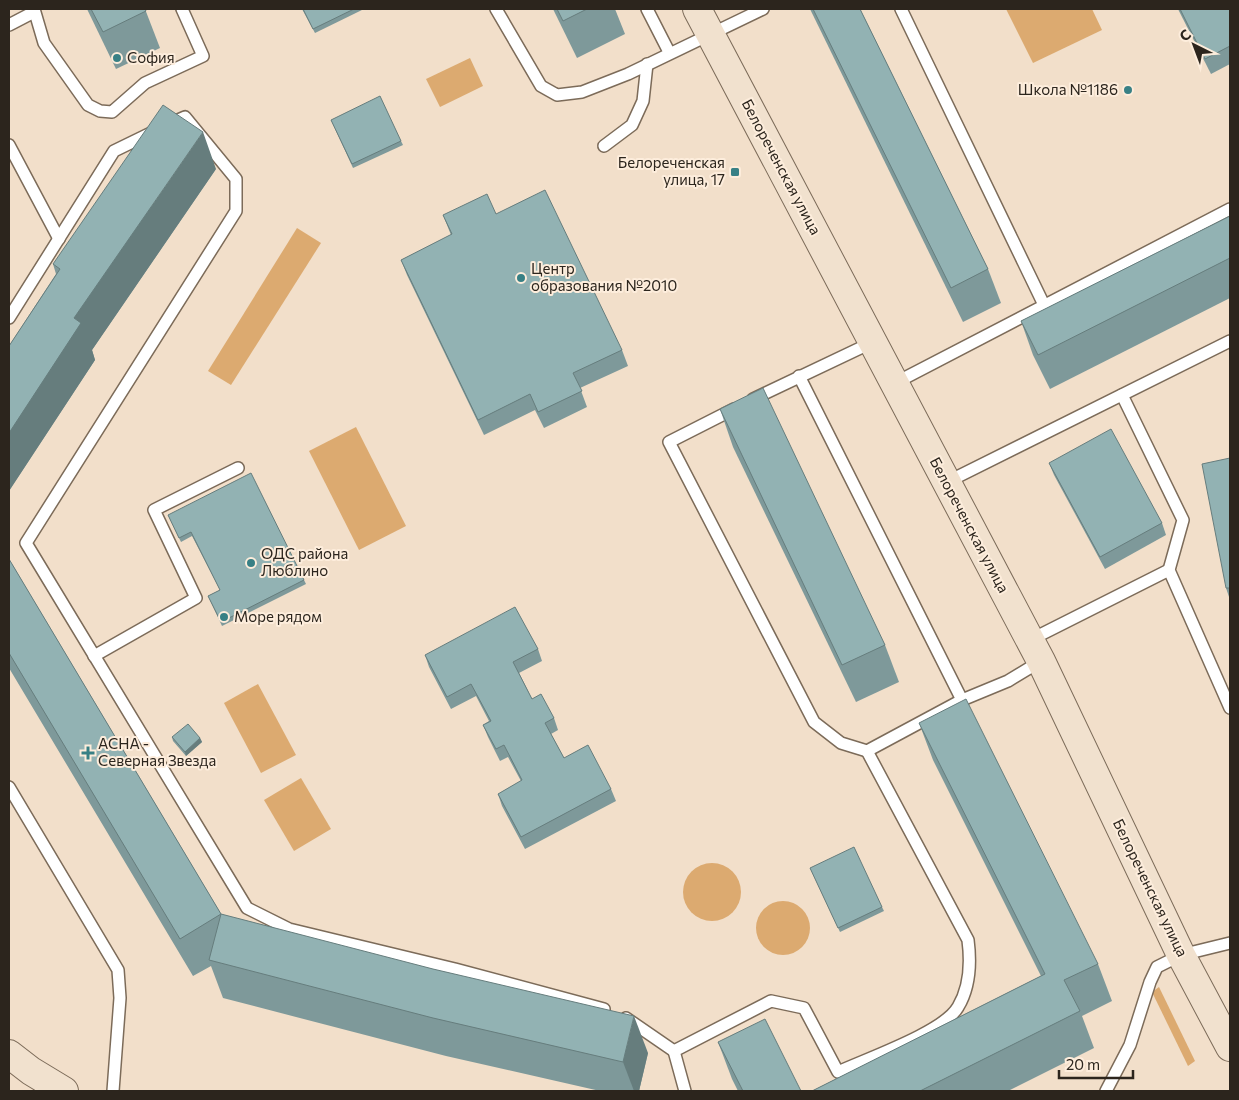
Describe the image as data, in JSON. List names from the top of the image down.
{
  "streets": {
    "street": ["Белореченская улица"]
  },
  "places": {
    "other": [
      "София",
      "Школа №1186",
      "Центр образования №2010",
      "ОДС района Люблино",
      "Море рядом"
    ],
    "transit": ["Белореченская улица, 17"],
    "health": ["АСНА - Северная Звезда"]
  },
  "scale_bar": "20 m",
  "north": "top left"
}
